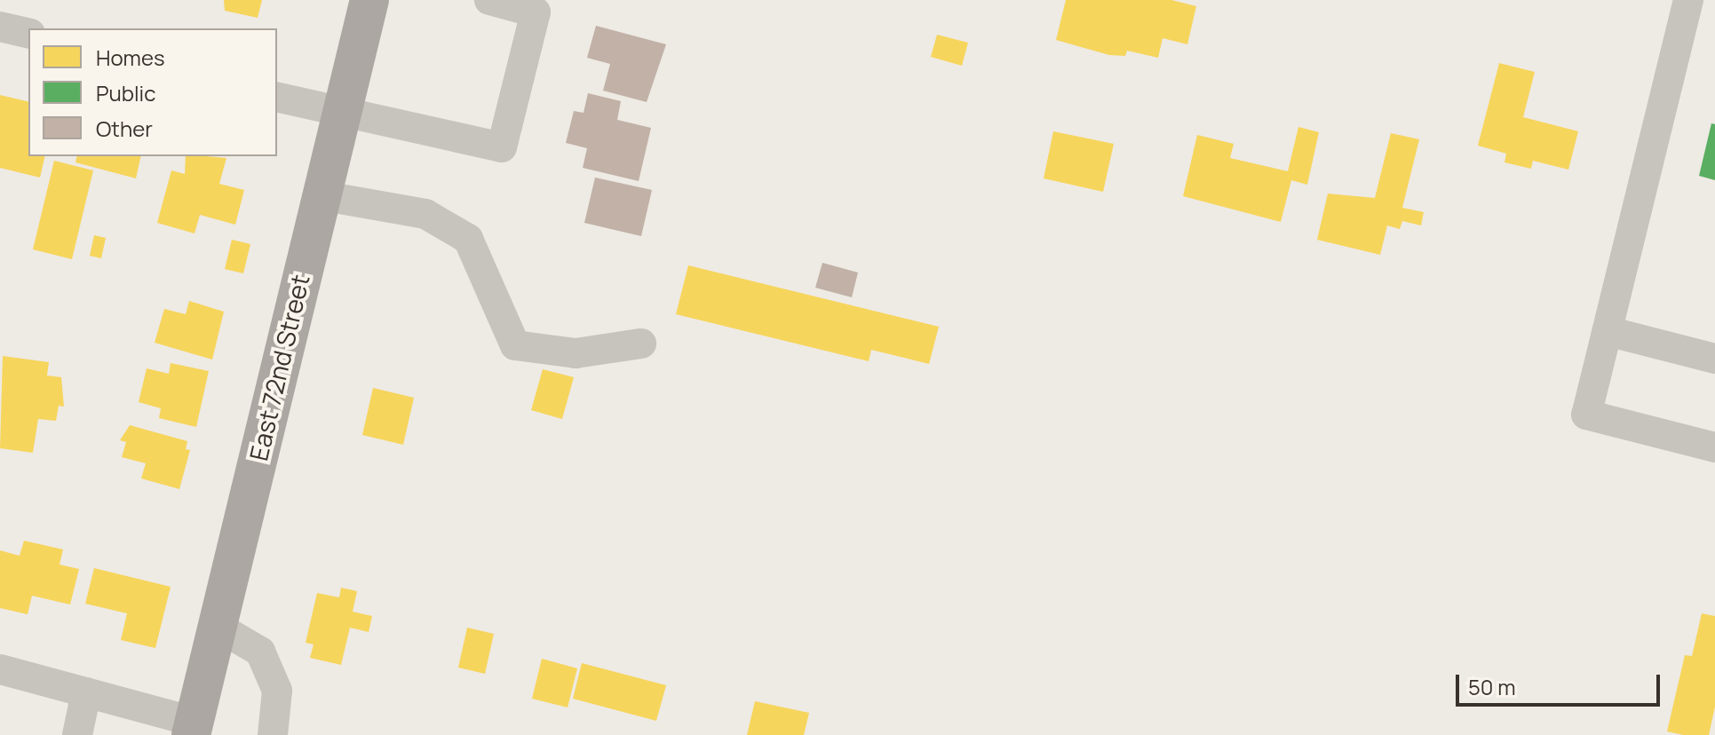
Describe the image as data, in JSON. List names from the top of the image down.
{
  "streets": {
    "main road": ["East 72nd Street"]
  },
  "legend": ["Homes", "Public", "Other"],
  "scale_bar": "50 m"
}
